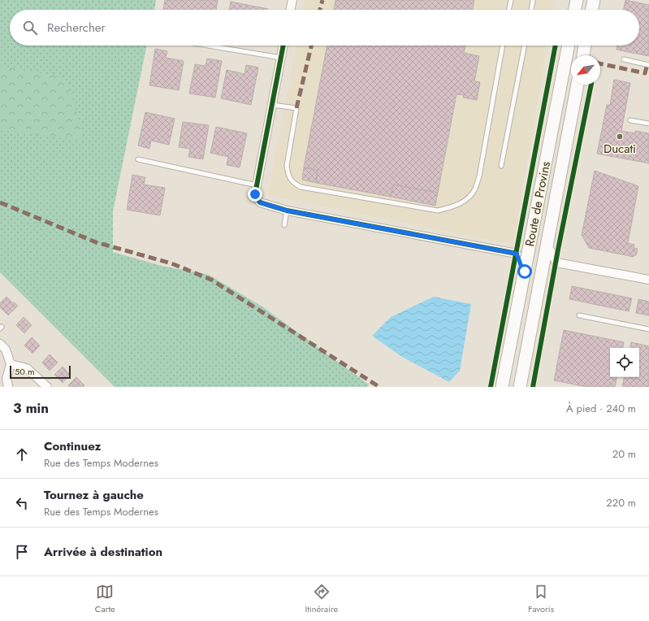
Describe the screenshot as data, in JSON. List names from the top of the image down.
{
  "streets": {
    "main road": ["Route de Provins"]
  },
  "places": ["Ducati"],
  "scale_bar": "50 m",
  "north": "bottom left",
  "page": {
    "search": "Rechercher",
    "scale": "50 m",
    "heading": ["3 min", "À pied · 240 m"],
    "list": [
      ["Continuez", "Rue des Temps Modernes", "20 m"],
      ["Tournez à gauche", "Rue des Temps Modernes", "220 m"],
      "Arrivée à destination"
    ],
    "nav": ["Carte", "Itinéraire", "Favoris"]
  }
}
